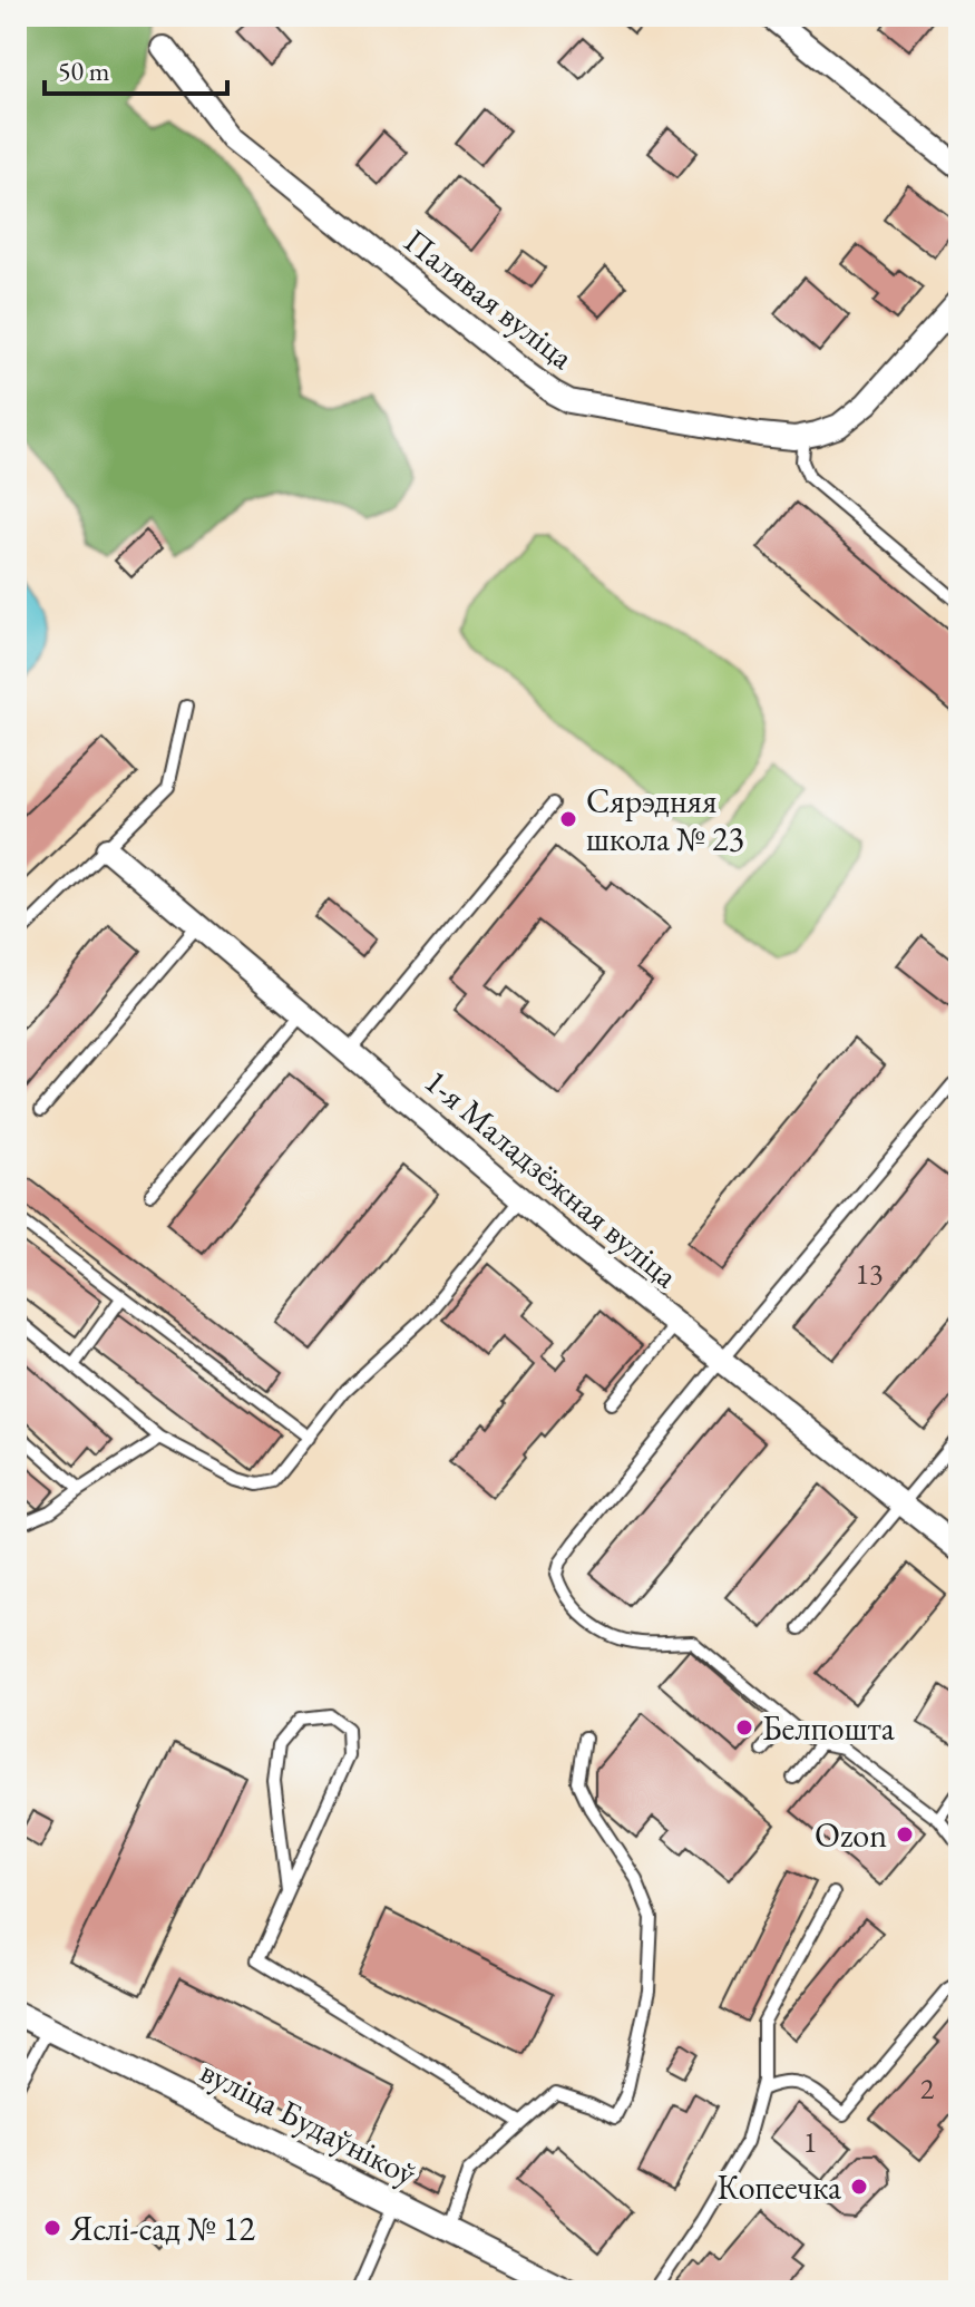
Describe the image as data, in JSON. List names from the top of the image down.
{
  "streets": {
    "street": ["Палявая вуліца", "1-я Маладзёжная вуліца", "вуліца Будаўнікоў"]
  },
  "places": [
    "Сярэдняя школа № 23",
    "Белпошта",
    "Ozon",
    "Копеечка",
    "Яслі-сад № 12"
  ],
  "house_numbers": ["13", "2", "1"],
  "scale_bar": "50 m"
}
